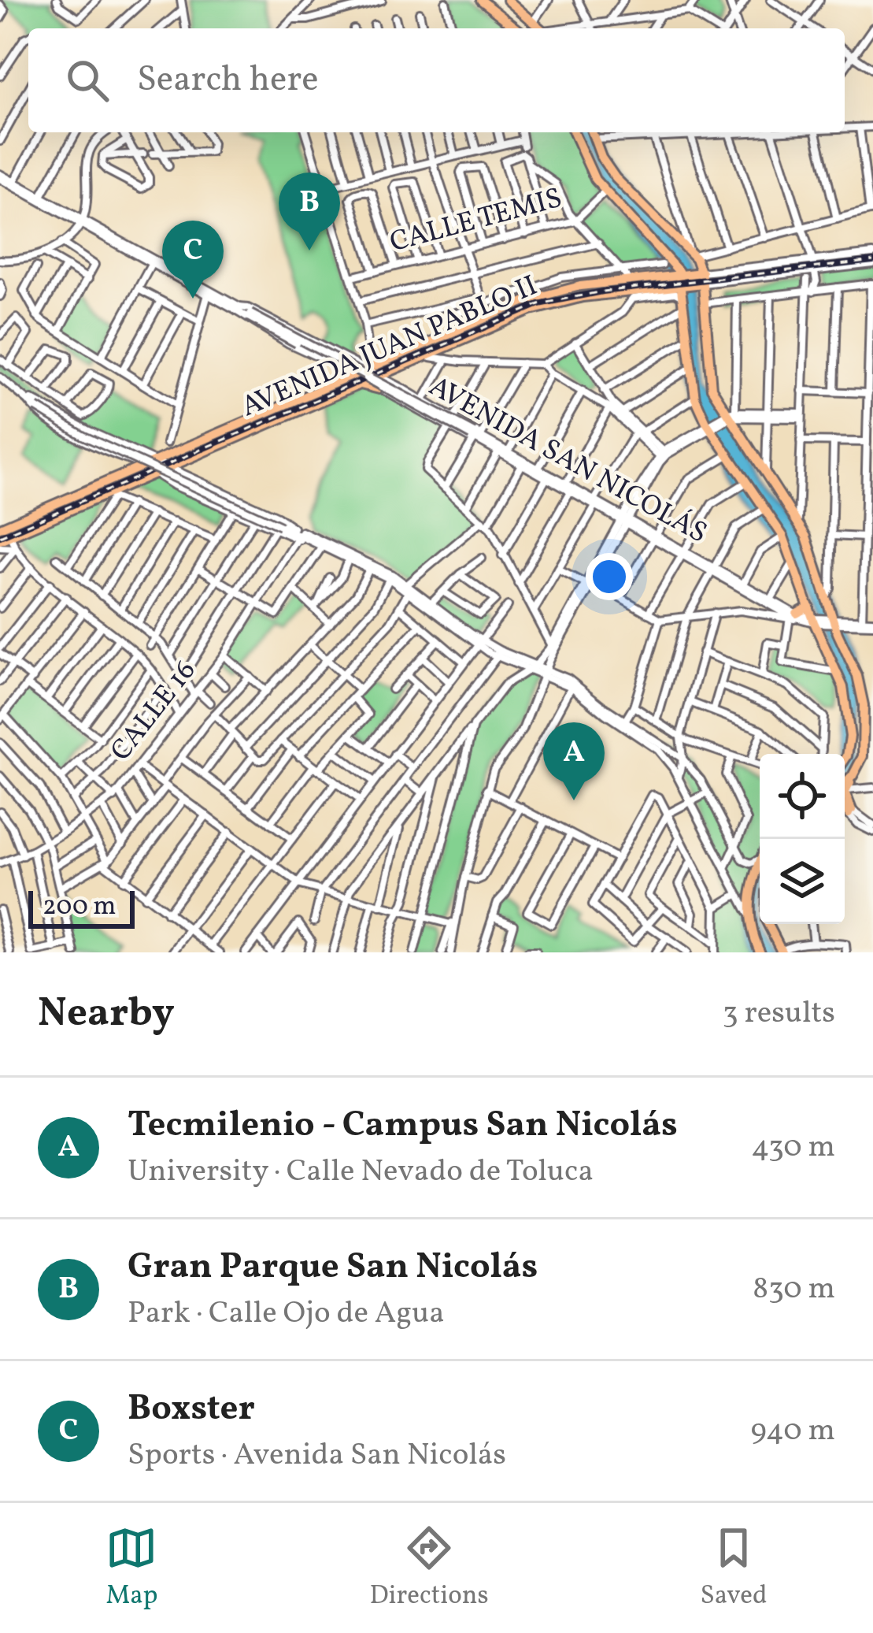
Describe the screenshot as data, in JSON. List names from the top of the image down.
{
  "streets": {
    "main road": ["AVENIDA JUAN PABLO II"],
    "street": ["CALLE TEMIS", "AVENIDA SAN NICOLÁS", "CALLE 16"]
  },
  "scale_bar": "200 m",
  "page": {
    "search": "Search here",
    "pins": ["B", "C", "A"],
    "scale": "200 m",
    "heading": ["Nearby", "3 results"],
    "list": [
      {
        "mark": "A",
        "name": "Tecmilenio - Campus San Nicolás",
        "note": "University · Calle Nevado de Toluca",
        "value": "430 m"
      },
      {
        "mark": "B",
        "name": "Gran Parque San Nicolás",
        "note": "Park · Calle Ojo de Agua",
        "value": "830 m"
      },
      {
        "mark": "C",
        "name": "Boxster",
        "note": "Sports · Avenida San Nicolás",
        "value": "940 m"
      }
    ],
    "nav": ["Map", "Directions", "Saved"]
  }
}
